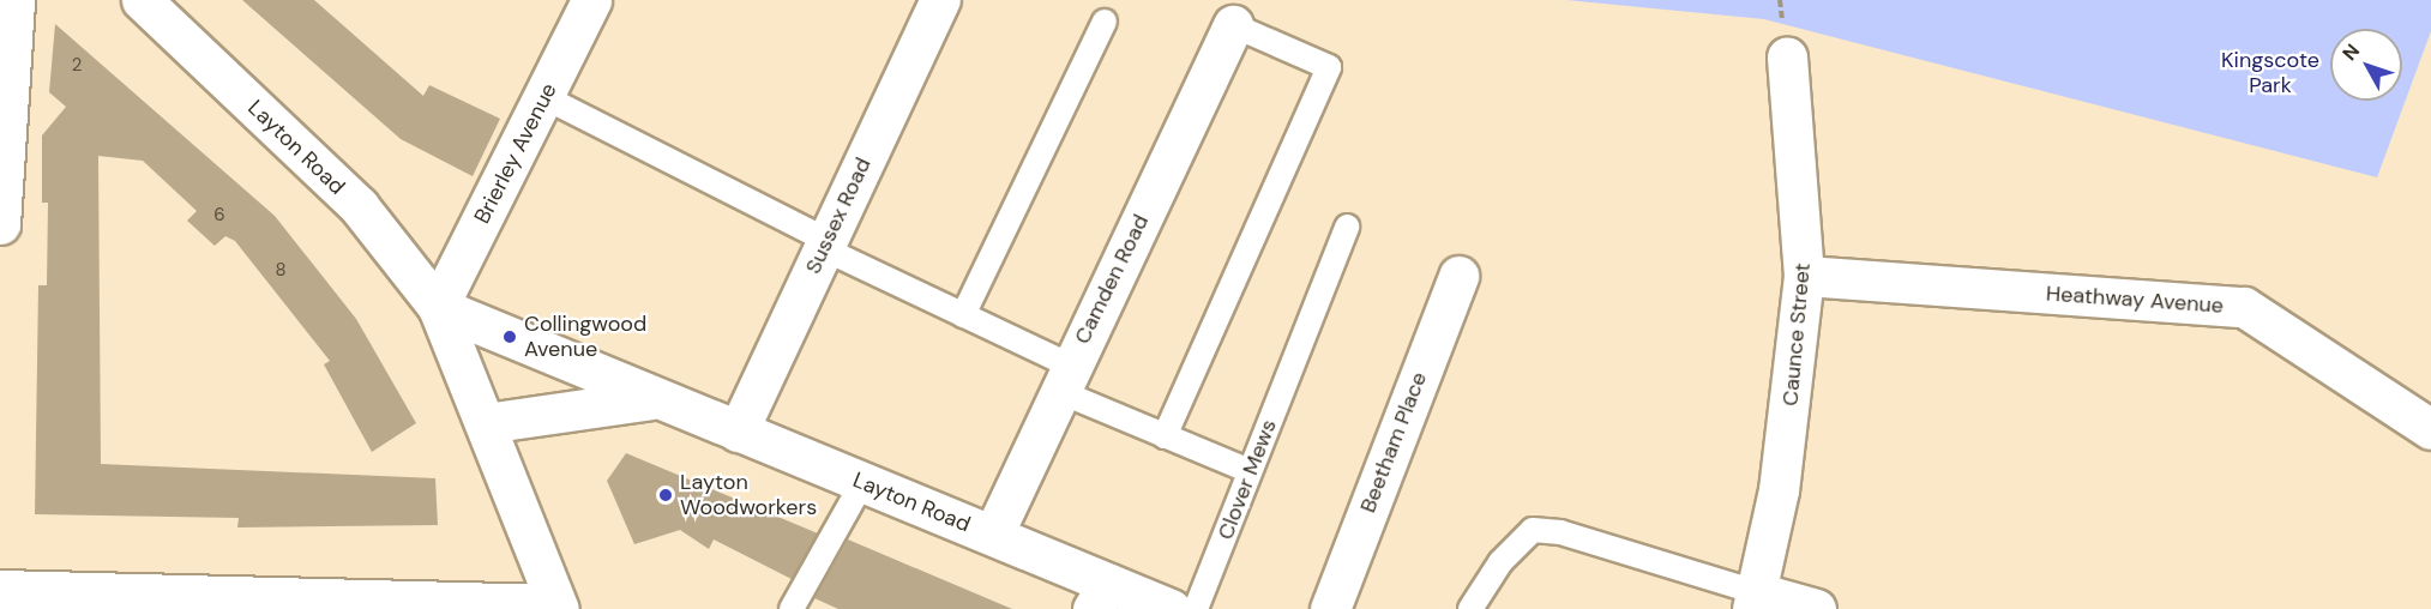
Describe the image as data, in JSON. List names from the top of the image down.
{
  "streets": {
    "street": [
      "Layton Road",
      "Brierley Avenue",
      "Sussex Road",
      "Camden Road",
      "Heathway Avenue",
      "Caunce Street",
      "Beetham Place"
    ],
    "lane": ["Clover Mews"]
  },
  "crossings": [
    ["Layton Road", "Brierley Avenue"],
    ["Layton Road", "Sussex Road"],
    ["Layton Road", "Camden Road"],
    ["Heathway Avenue", "Caunce Street"]
  ],
  "parks": ["Kingscote Park"],
  "places": ["Collingwood Avenue", "Layton Woodworkers"],
  "house_numbers": ["2", "6", "8"],
  "north": "top left"
}
